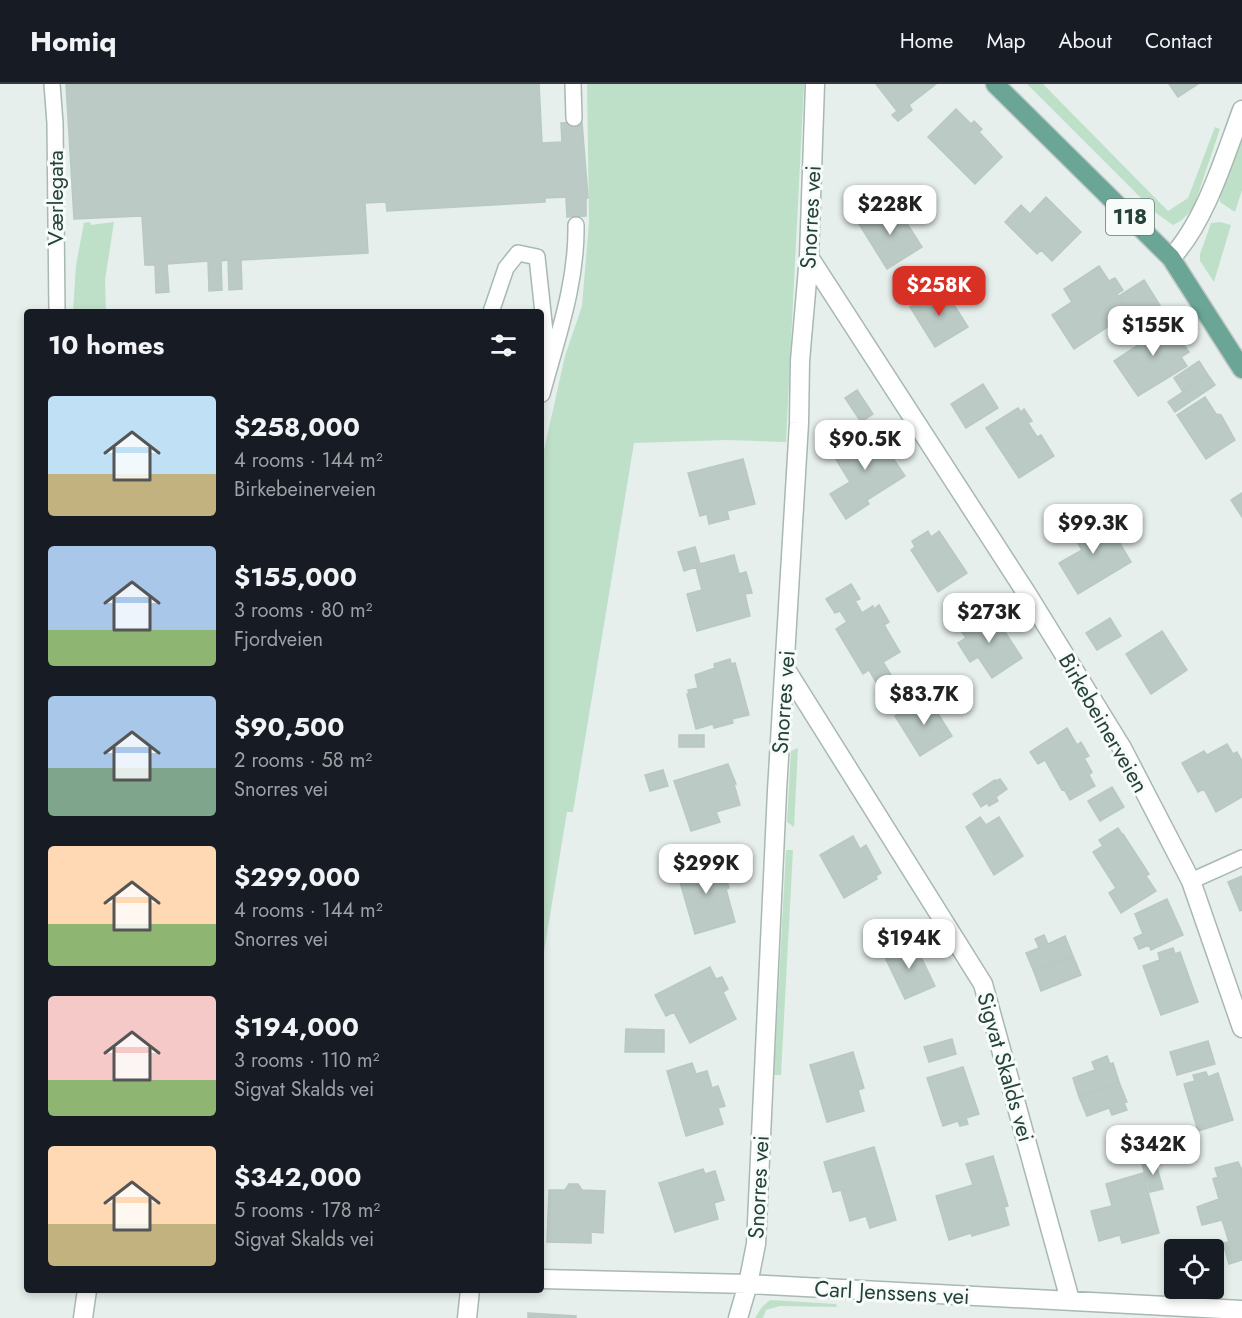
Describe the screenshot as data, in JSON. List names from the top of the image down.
{
  "streets": {
    "main road": ["118"],
    "street": [
      "Snorres vei",
      "Birkebeinerveien",
      "Sigvat Skalds vei",
      "Carl Jenssens vei"
    ],
    "lane": ["Værlegata"]
  },
  "crossings": [
    ["Snorres vei", "Birkebeinerveien"],
    ["Snorres vei", "Sigvat Skalds vei"],
    ["Snorres vei", "Carl Jenssens vei"],
    ["Sigvat Skalds vei", "Carl Jenssens vei"]
  ],
  "page": {
    "header": "Homiq",
    "nav": [
      "Home",
      "Map",
      "About",
      "Contact"
    ],
    "price": [
      "$228K",
      "$258K",
      "$155K",
      "$90.5K",
      "$99.3K",
      "$273K",
      "$83.7K",
      "$299K",
      "$194K",
      "$342K"
    ],
    "heading": "10 homes",
    "list": [
      {
        "name": "$258,000",
        "note": "4 rooms · 144 m² · Birkebeinerveien"
      },
      {
        "name": "$155,000",
        "note": "3 rooms · 80 m² · Fjordveien"
      },
      {
        "name": "$90,500",
        "note": "2 rooms · 58 m² · Snorres vei"
      },
      {
        "name": "$299,000",
        "note": "4 rooms · 144 m² · Snorres vei"
      },
      {
        "name": "$194,000",
        "note": "3 rooms · 110 m² · Sigvat Skalds vei"
      },
      {
        "name": "$342,000",
        "note": "5 rooms · 178 m² · Sigvat Skalds vei"
      }
    ]
  }
}
